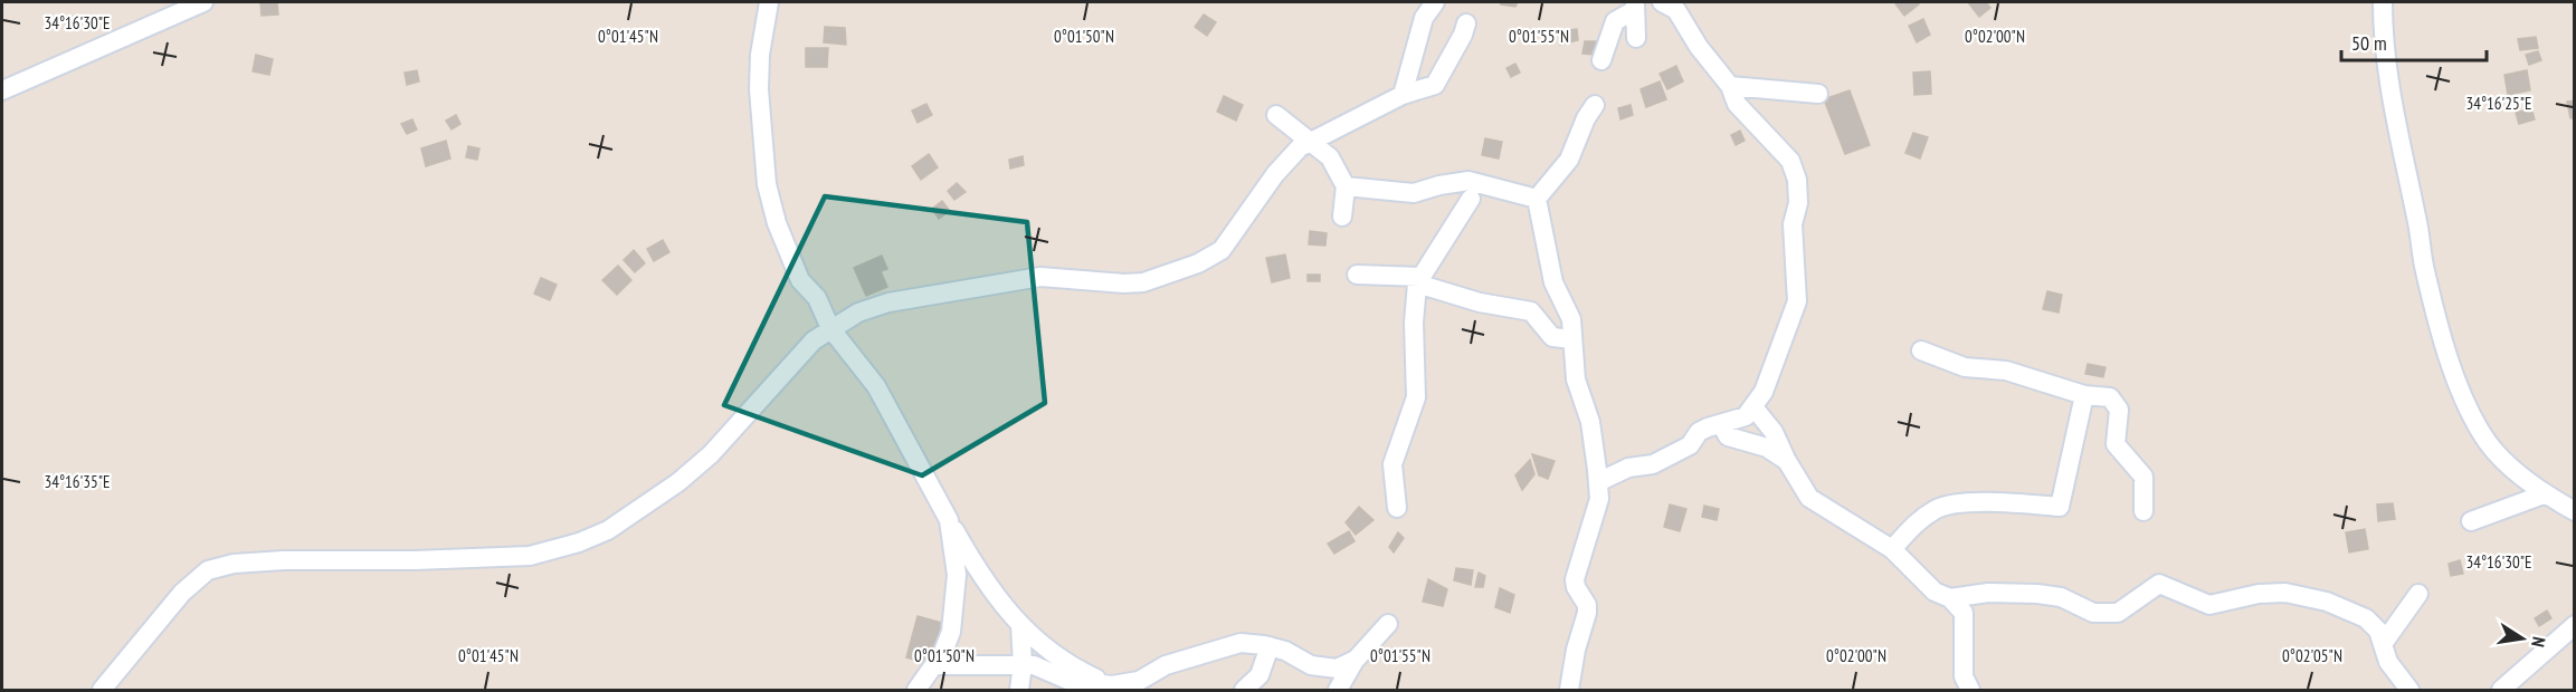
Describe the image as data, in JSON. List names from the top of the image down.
{
  "scale_bar": "50 m",
  "north": "right",
  "coordinates": [
    "34°16'30\"E",
    "0°01'45\"N",
    "0°01'50\"N",
    "0°01'55\"N",
    "0°02'00\"N",
    "34°16'25\"E",
    "34°16'35\"E",
    "0°02'05\"N"
  ]
}
